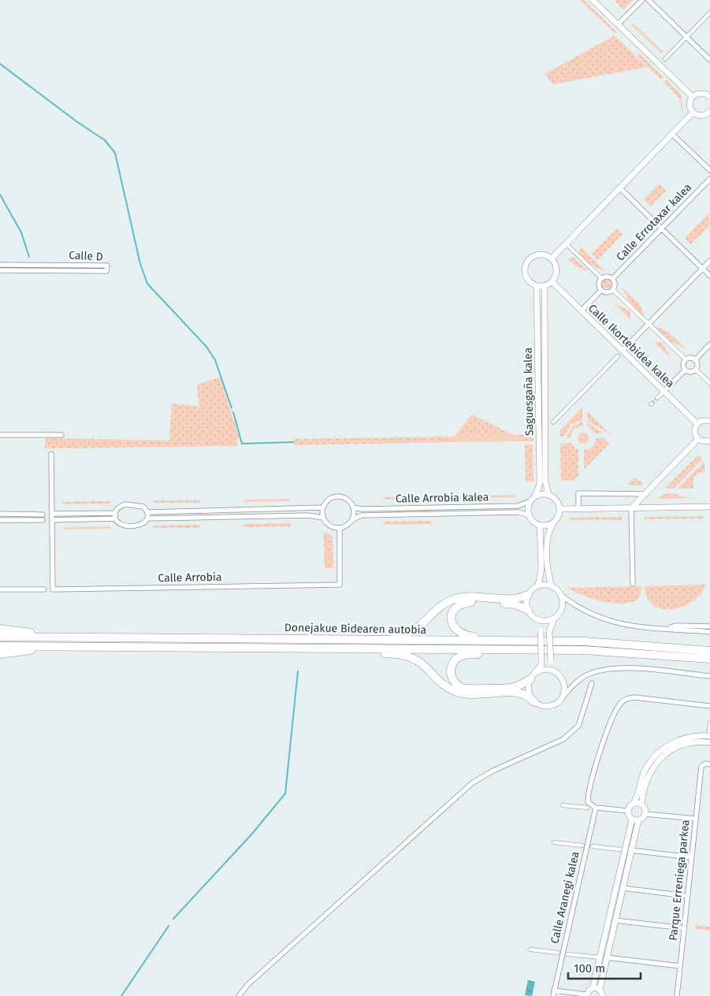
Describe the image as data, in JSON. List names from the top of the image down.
{
  "streets": {
    "highway": ["Donejakue Bidearen autobia"],
    "street": [
      "Calle Errotaxar kalea",
      "Calle D",
      "Calle Ikortebidea kalea",
      "Saguesgaña kalea",
      "Calle Arrobia kalea",
      "Calle Arrobia",
      "Parque Erreniega parkea",
      "Calle Aranegi kalea"
    ]
  },
  "crossings": [
    ["Calle Ikortebidea kalea", "Saguesgaña kalea"],
    ["Saguesgaña kalea", "Calle Arrobia kalea"],
    ["Calle Arrobia kalea", "Calle Arrobia"]
  ],
  "scale_bar": "100 m"
}
